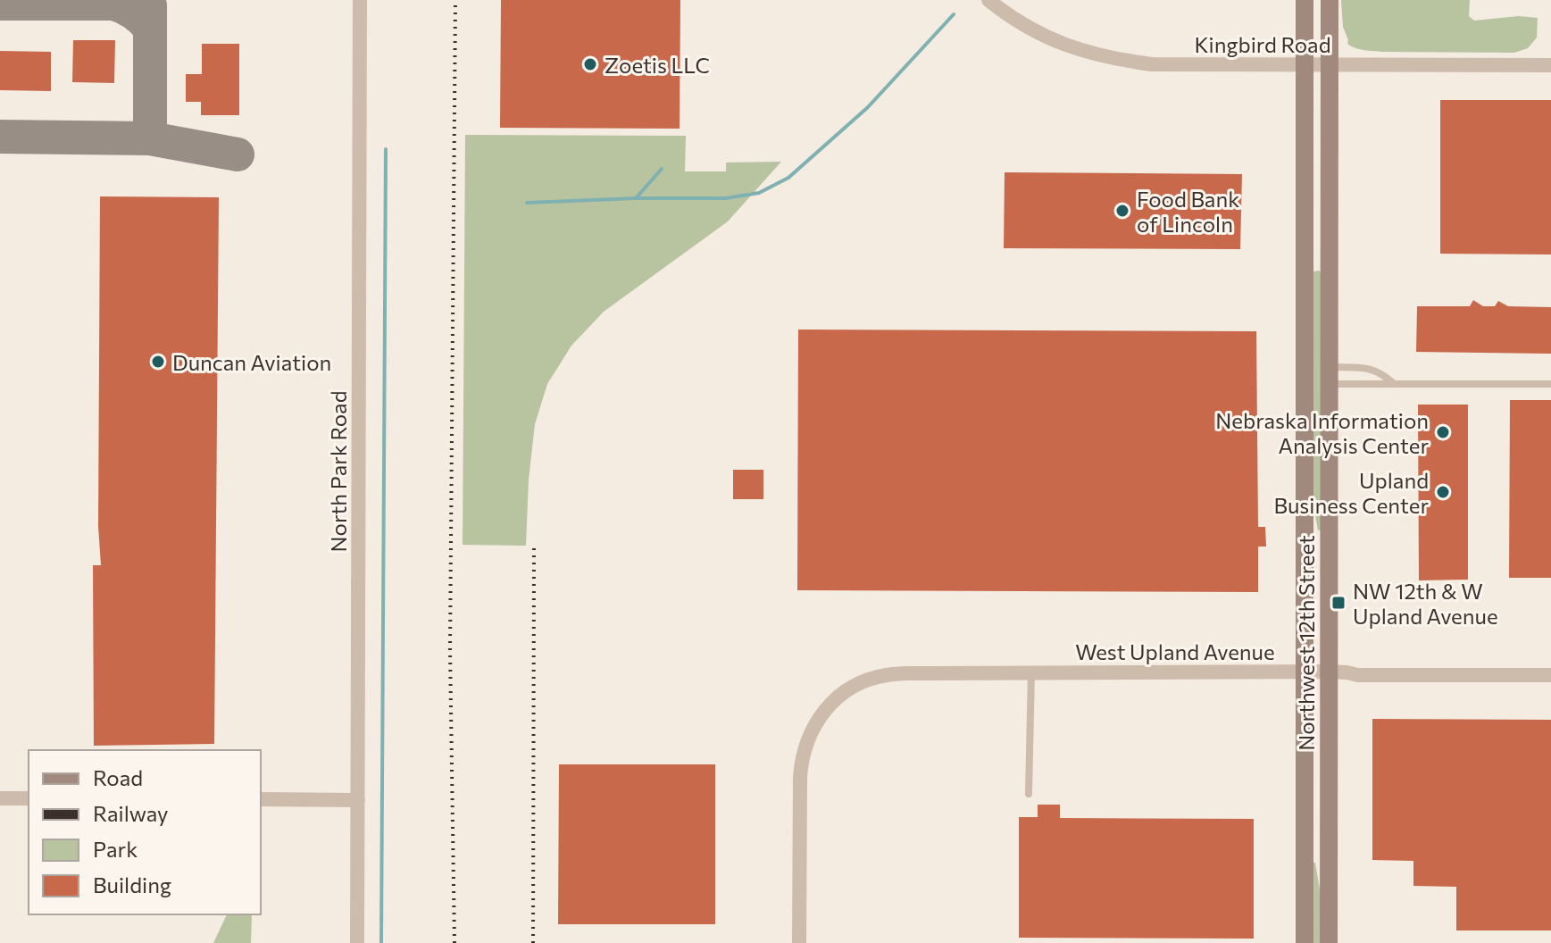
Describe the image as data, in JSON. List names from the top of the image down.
{
  "streets": {
    "main road": ["Northwest 12th Street"],
    "street": ["Kingbird Road", "North Park Road", "West Upland Avenue"]
  },
  "crossings": [
    ["Kingbird Road", "Northwest 12th Street"],
    ["Northwest 12th Street", "West Upland Avenue"]
  ],
  "places": {
    "other": [
      "Zoetis LLC",
      "Food Bank of Lincoln",
      "Duncan Aviation",
      "Nebraska Information Analysis Center",
      "Upland Business Center"
    ],
    "transit": ["NW 12th & W Upland Avenue"]
  },
  "legend": [
    "Road",
    "Railway",
    "Park",
    "Building"
  ]
}
